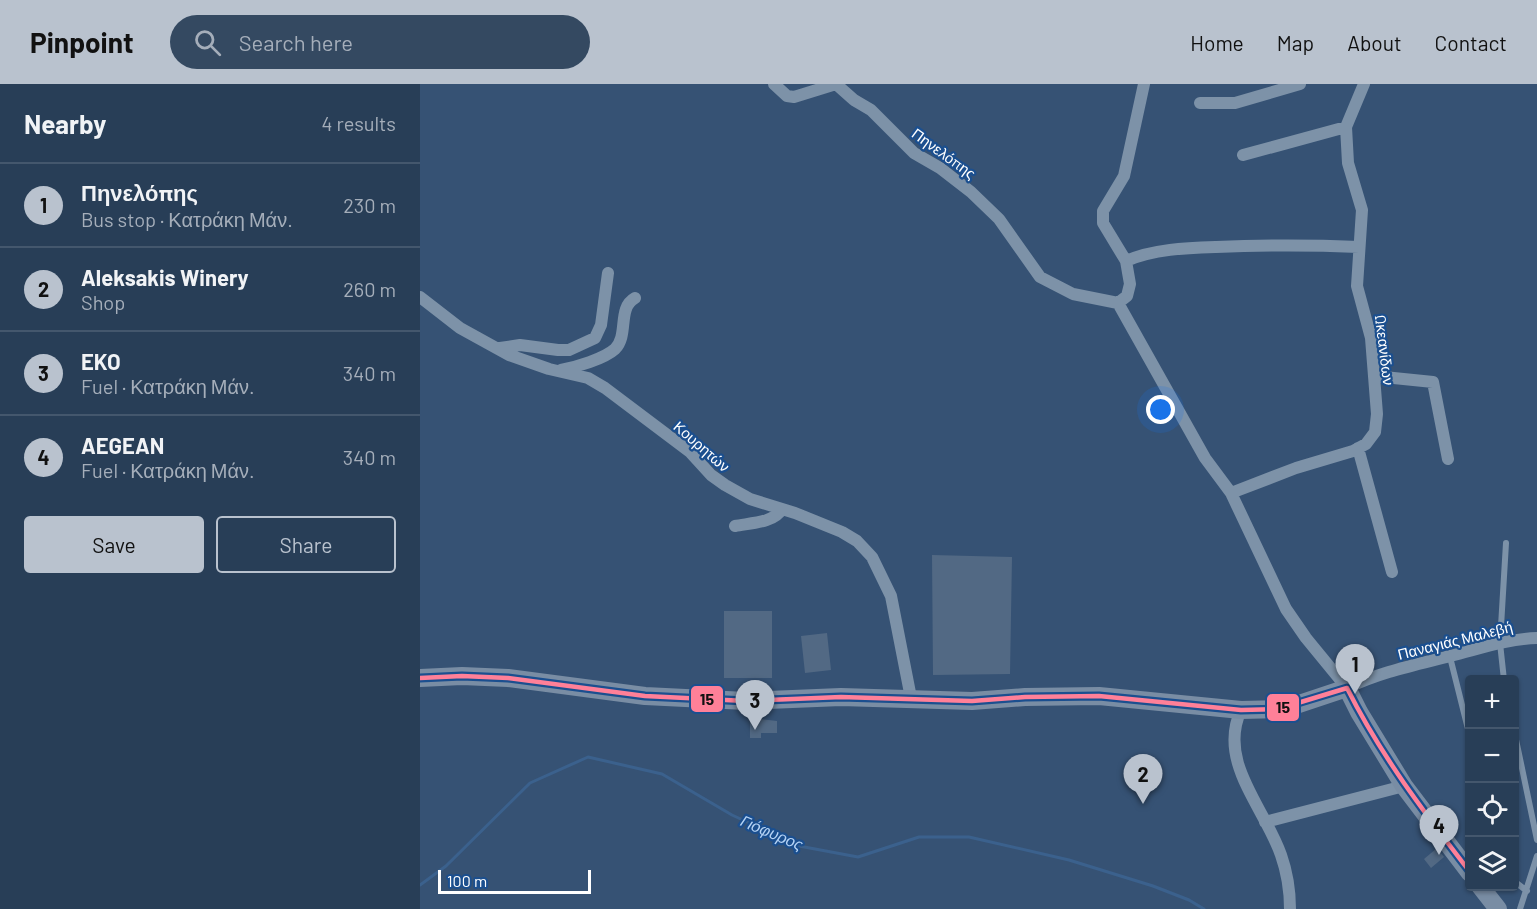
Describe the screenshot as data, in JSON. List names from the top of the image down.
{
  "streets": {
    "street": [
      "Πηνελόπης",
      "Ωκεανίδων",
      "Κουρητών",
      "Παναγιάς Μαλεβή"
    ]
  },
  "water": ["Γιόφυρος"],
  "lines": ["transit line 15"],
  "scale_bar": "100 m",
  "page": {
    "header": "Pinpoint",
    "search": "Search here",
    "nav": [
      "Home",
      "Map",
      "About",
      "Contact"
    ],
    "heading": ["Nearby", "4 results"],
    "list": [
      {
        "mark": "1",
        "name": "Πηνελόπης",
        "note": "Bus stop · Κατράκη Μάν.",
        "value": "230 m"
      },
      {
        "mark": "2",
        "name": "Aleksakis Winery",
        "note": "Shop",
        "value": "260 m"
      },
      {
        "mark": "3",
        "name": "EKO",
        "note": "Fuel · Κατράκη Μάν.",
        "value": "340 m"
      },
      {
        "mark": "4",
        "name": "AEGEAN",
        "note": "Fuel · Κατράκη Μάν.",
        "value": "340 m"
      }
    ],
    "buttons": ["Save", "Share"],
    "pins": [
      "1",
      "3",
      "2",
      "4"
    ],
    "map_buttons": ["+", "−"],
    "scale": "100 m"
  }
}
